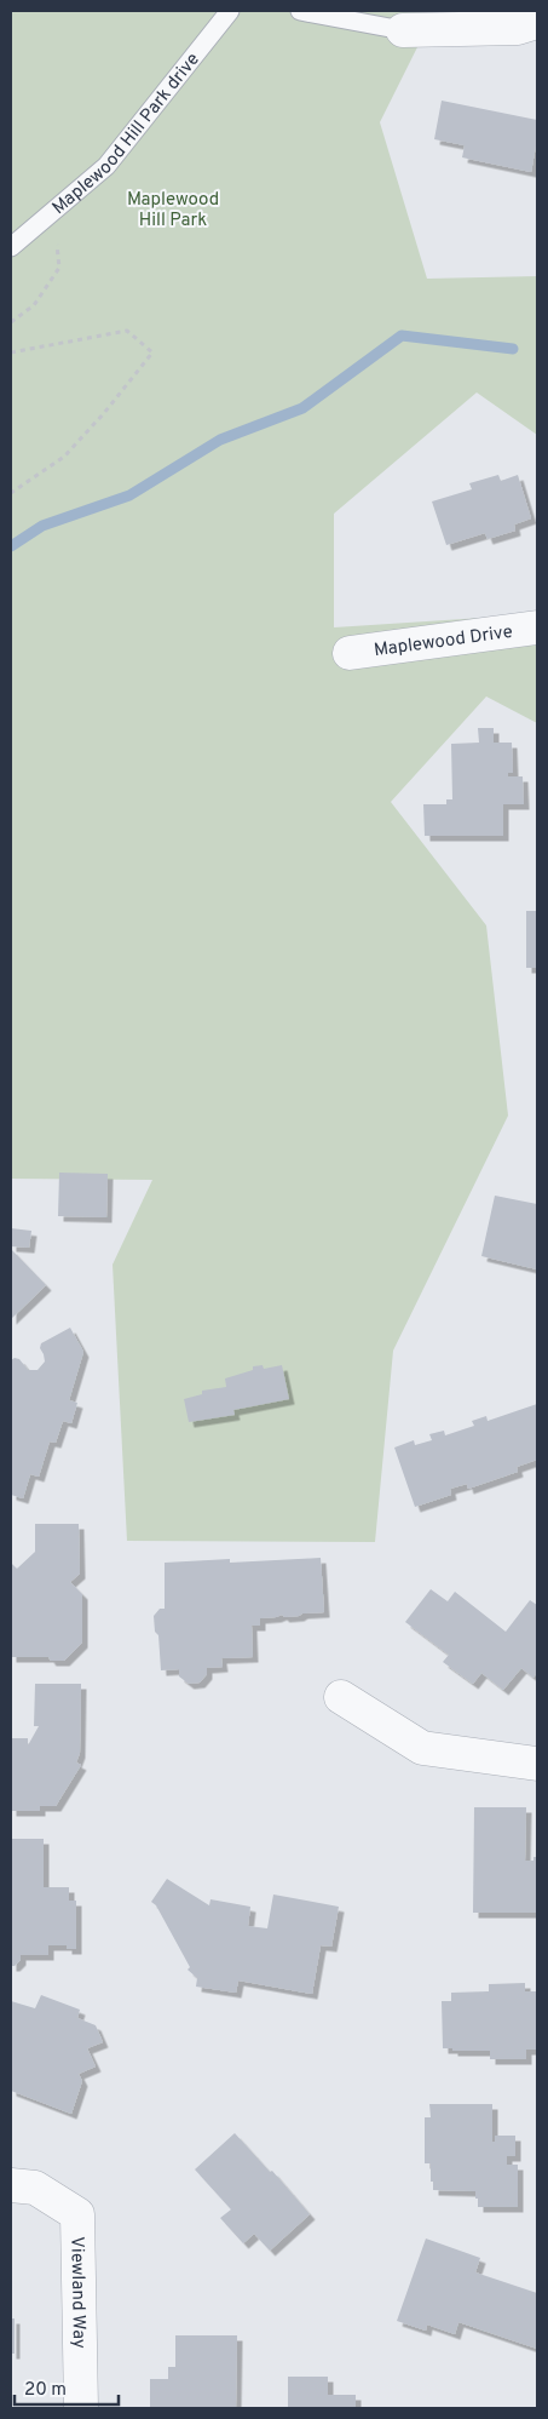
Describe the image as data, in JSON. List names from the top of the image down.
{
  "streets": {
    "street": ["Maplewood Drive", "Viewland Way"],
    "lane": ["Maplewood Hill Park drive"]
  },
  "parks": ["Maplewood Hill Park"],
  "scale_bar": "20 m"
}
